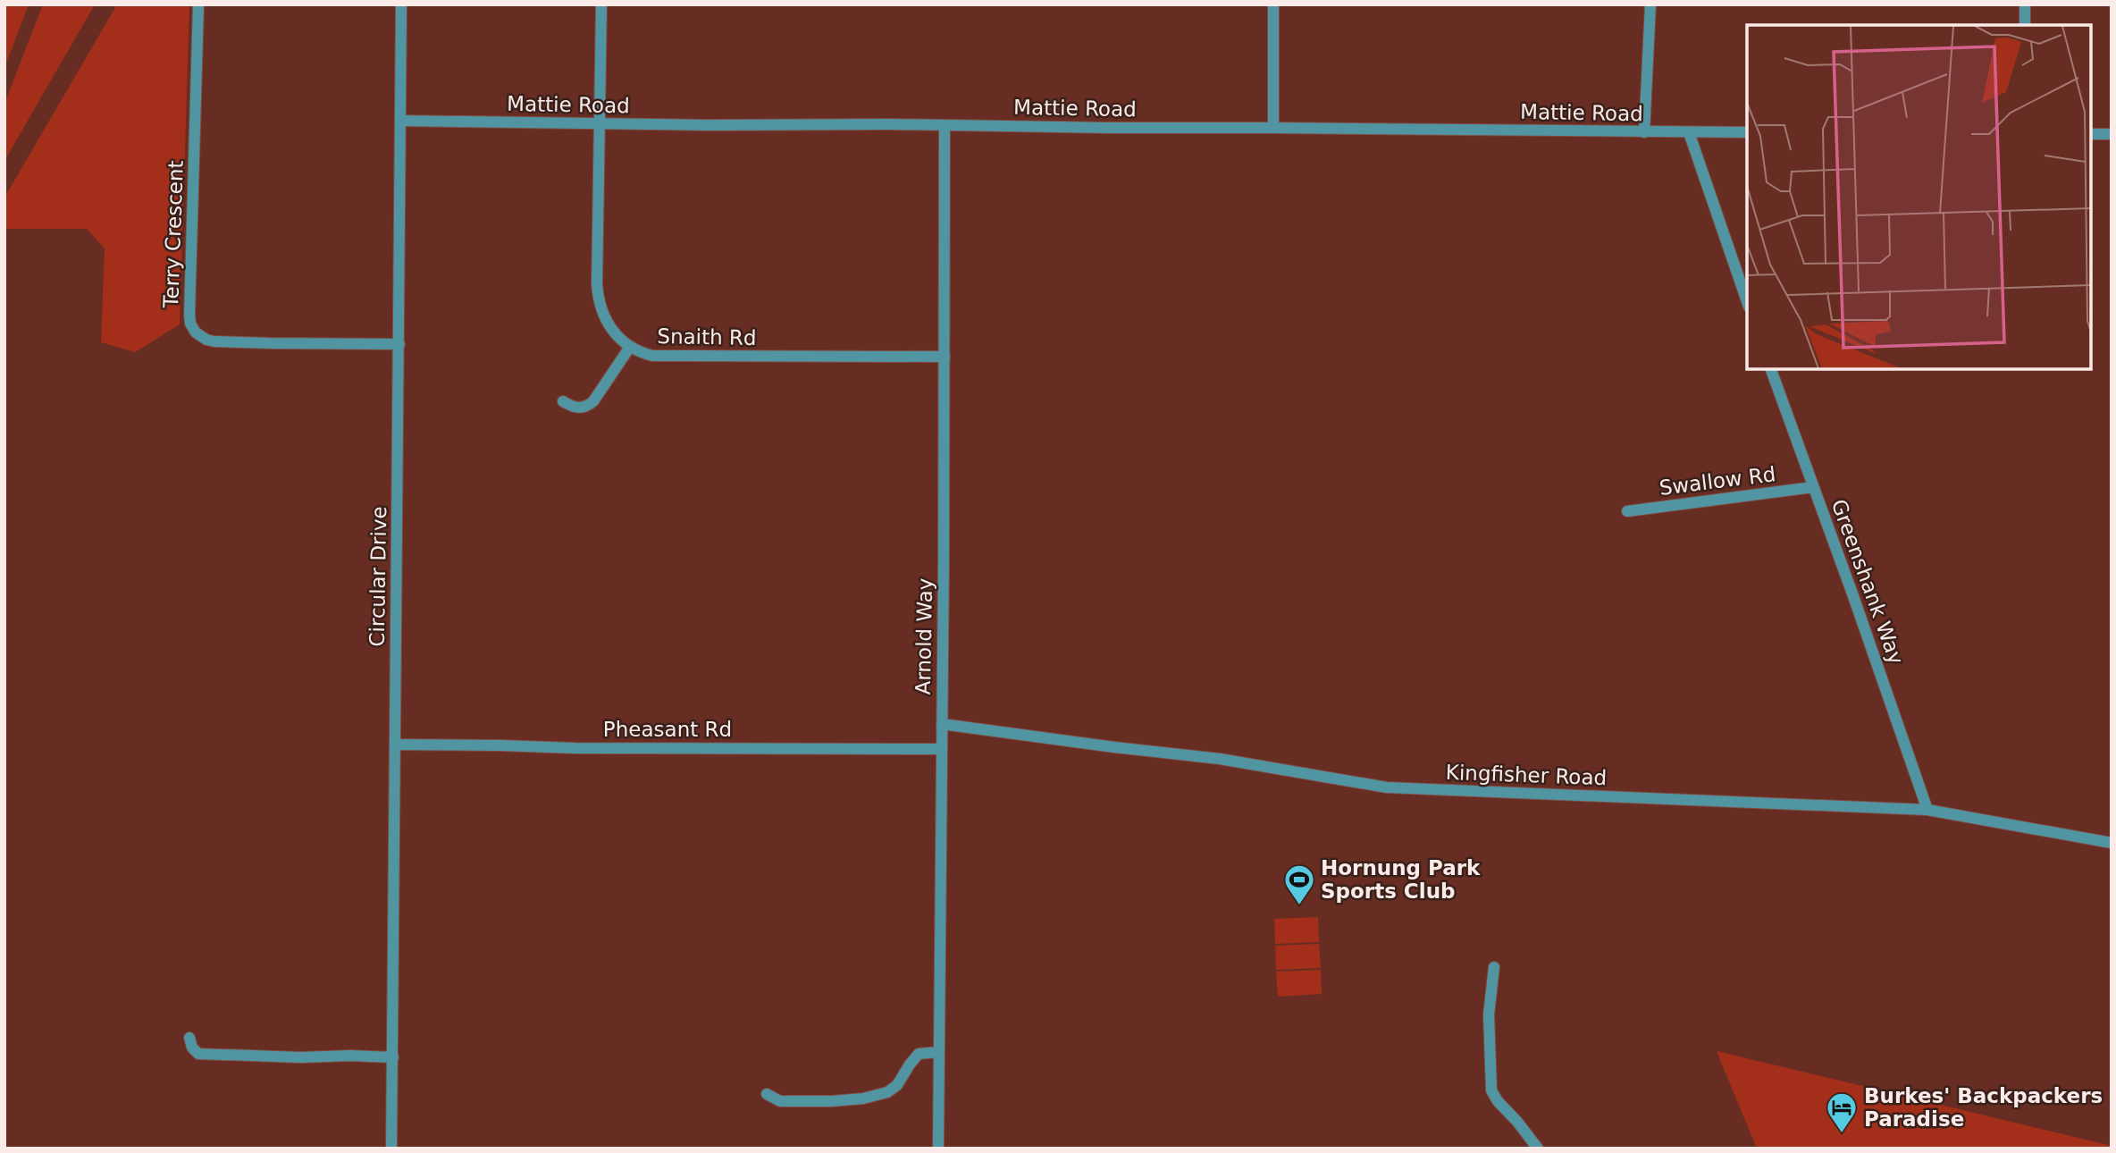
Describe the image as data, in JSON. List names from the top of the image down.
{
  "streets": {
    "street": [
      "Mattie Road",
      "Terry Crescent",
      "Snaith Rd",
      "Swallow Rd",
      "Circular Drive",
      "Greenshank Way",
      "Arnold Way",
      "Pheasant Rd",
      "Kingfisher Road"
    ]
  },
  "crossings": [
    ["Mattie Road", "Snaith Rd"],
    ["Mattie Road", "Circular Drive"],
    ["Mattie Road", "Arnold Way"],
    ["Terry Crescent", "Circular Drive"],
    ["Snaith Rd", "Arnold Way"],
    ["Swallow Rd", "Greenshank Way"],
    ["Circular Drive", "Pheasant Rd"],
    ["Greenshank Way", "Kingfisher Road"],
    ["Arnold Way", "Pheasant Rd"],
    ["Arnold Way", "Kingfisher Road"]
  ],
  "places": {
    "sports": ["Hornung Park Sports Club"],
    "hotel": ["Burkes' Backpackers Paradise"]
  }
}
